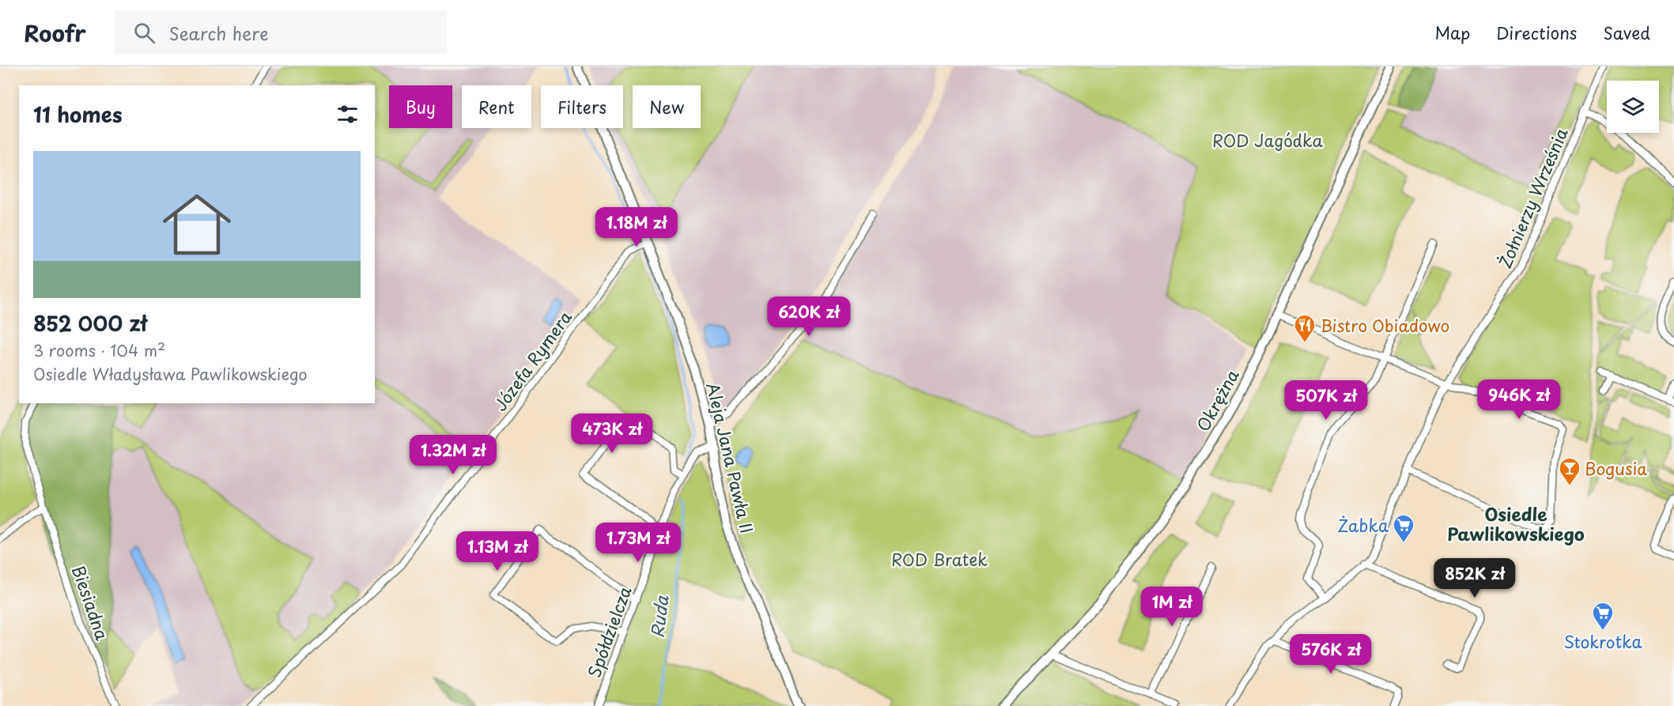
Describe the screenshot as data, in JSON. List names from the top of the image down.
{
  "streets": {
    "street": [
      "Żołnierzy Września",
      "Józefa Rymera",
      "Okrężna",
      "Aleja Jana Pawła II",
      "Biesiadna",
      "Spółdzielcza"
    ]
  },
  "crossings": [
    ["Józefa Rymera", "Aleja Jana Pawła II"],
    ["Aleja Jana Pawła II", "Spółdzielcza"]
  ],
  "districts": ["Osiedle Pawlikowskiego"],
  "water": ["Ruda"],
  "parks": ["ROD Jagódka", "ROD Bratek"],
  "places": {
    "restaurant": ["Bistro Obiadowo"],
    "bar": ["Bogusia"],
    "supermarket": ["Żabka", "Stokrotka"]
  },
  "page": {
    "header": "Roofr",
    "search": "Search here",
    "nav": ["Map", "Directions", "Saved"],
    "chip": [
      "Buy",
      "Rent",
      "Filters",
      "New"
    ],
    "heading": "11 homes",
    "list": [
      {
        "name": "852 000 zł",
        "note": "3 rooms · 104 m² · Osiedle Władysława Pawlikowskiego"
      }
    ],
    "price": [
      "1.18M zł",
      "620K zł",
      "946K zł",
      "507K zł",
      "473K zł",
      "1.32M zł",
      "1.73M zł",
      "1.13M zł",
      "852K zł",
      "1M zł",
      "576K zł"
    ]
  }
}
